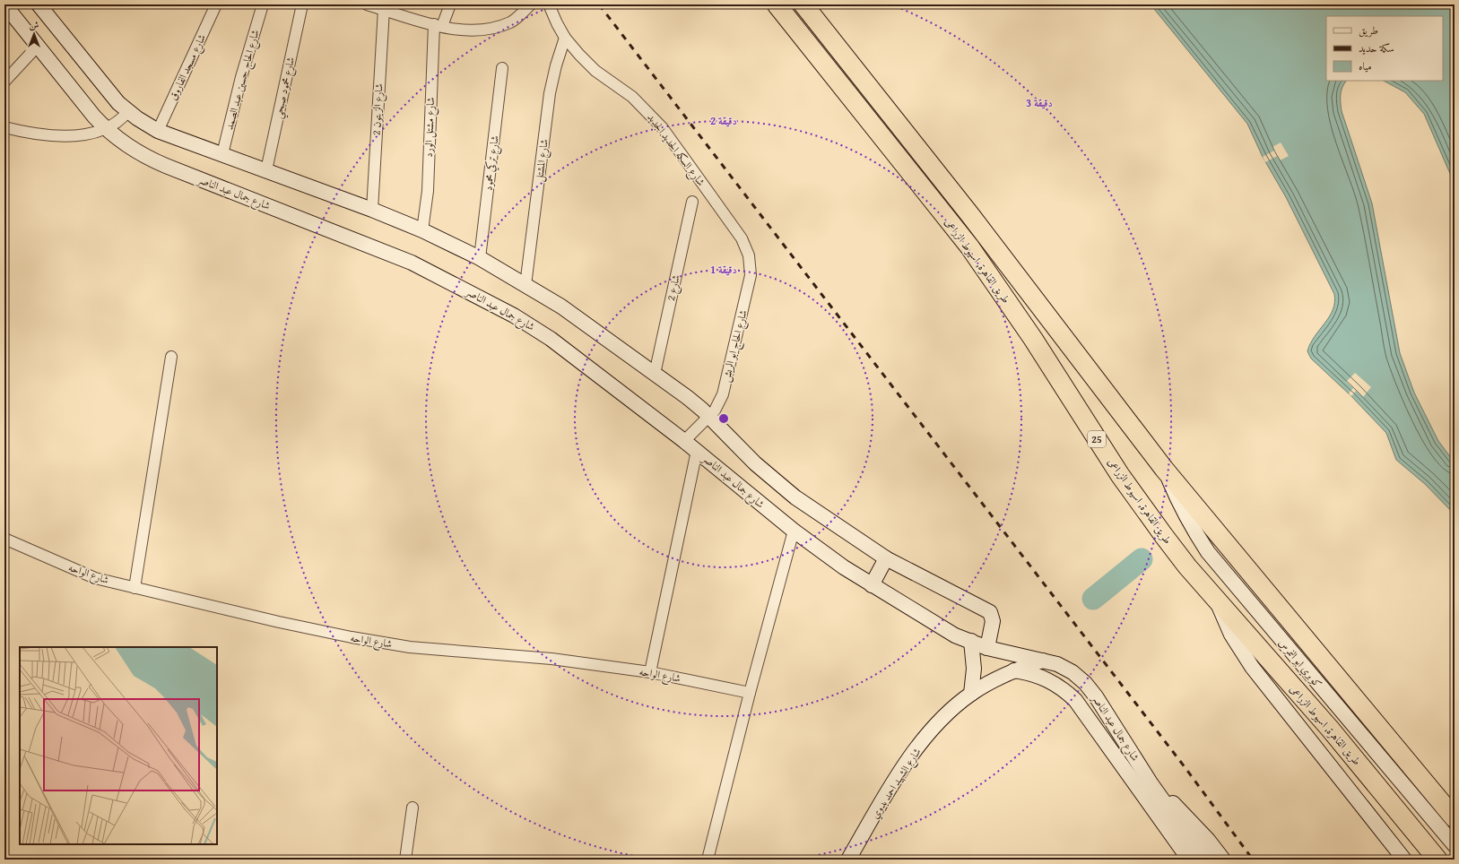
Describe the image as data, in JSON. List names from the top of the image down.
{
  "streets": {
    "highway": ["طريق القاهرة, اسيوط الزراعى", "25"],
    "street": [
      "شارع مسجد الفاروق",
      "شارع الحاج حسين عبد الصمد",
      "شارع محمود صبحي",
      "شارع الزيتون 2",
      "شارع مشتل الورد",
      "شارع السكه الحديد الجديد",
      "شارع المشتل",
      "شارع تركي محمود",
      "شارع جمال عبد الناصر",
      "شارع 2",
      "شارع الحاج ابو الريش",
      "شارع الواحه",
      "كوبري ابو النمرس",
      "شارع الشهيد احمد بدوي"
    ]
  },
  "crossings": [
    ["شارع السكه الحديد الجديد", "شارع المشتل"],
    ["شارع السكه الحديد الجديد", "شارع الحاج ابو الريش"],
    ["شارع جمال عبد الناصر", "شارع الحاج ابو الريش"],
    ["شارع جمال عبد الناصر", "شارع الشهيد احمد بدوي"],
    ["طريق القاهرة, اسيوط الزراعى", "كوبري ابو النمرس"]
  ],
  "legend": ["طريق", "سكة حديد", "مياه"],
  "north": "top",
  "rings": ["3 دقيقة", "2 دقيقة", "1 دقيقة"]
}
